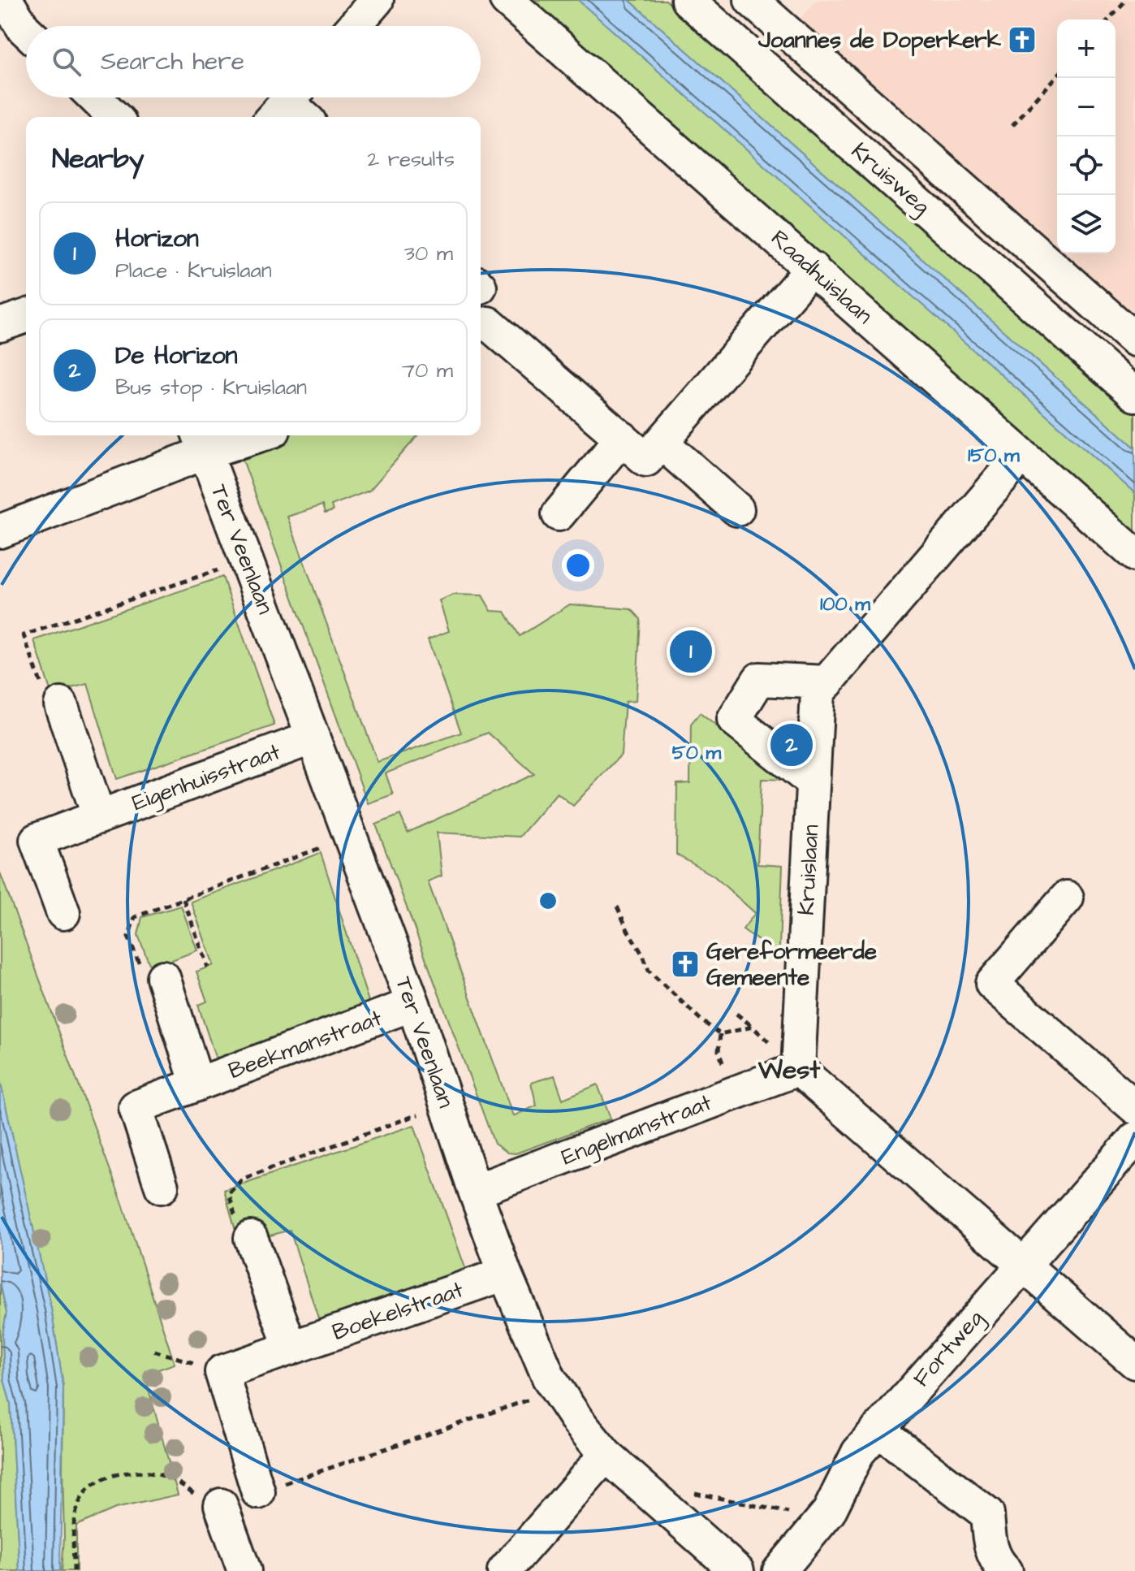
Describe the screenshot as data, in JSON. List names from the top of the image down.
{
  "streets": {
    "street": [
      "Kruisweg",
      "Raadhuislaan",
      "Ter Veenlaan",
      "Eigenhuisstraat",
      "Kruislaan",
      "Beekmanstraat",
      "Engelmanstraat",
      "Boekelstraat",
      "Fortweg"
    ]
  },
  "crossings": [
    ["Raadhuislaan", "Kruislaan"],
    ["Ter Veenlaan", "Eigenhuisstraat"],
    ["Ter Veenlaan", "Beekmanstraat"],
    ["Ter Veenlaan", "Engelmanstraat"],
    ["Ter Veenlaan", "Boekelstraat"],
    ["Kruislaan", "Engelmanstraat"]
  ],
  "districts": ["West"],
  "places": {
    "church": ["Joannes de Doperkerk", "Gereformeerde Gemeente"]
  },
  "page": {
    "map_buttons": ["+", "−"],
    "search": "Search here",
    "heading": ["Nearby", "2 results"],
    "list": [
      {
        "mark": "1",
        "name": "Horizon",
        "note": "Place · Kruislaan",
        "value": "30 m"
      },
      {
        "mark": "2",
        "name": "De Horizon",
        "note": "Bus stop · Kruislaan",
        "value": "70 m"
      }
    ],
    "pins": ["1", "2"]
  },
  "rings": ["150 m", "100 m", "50 m"]
}
